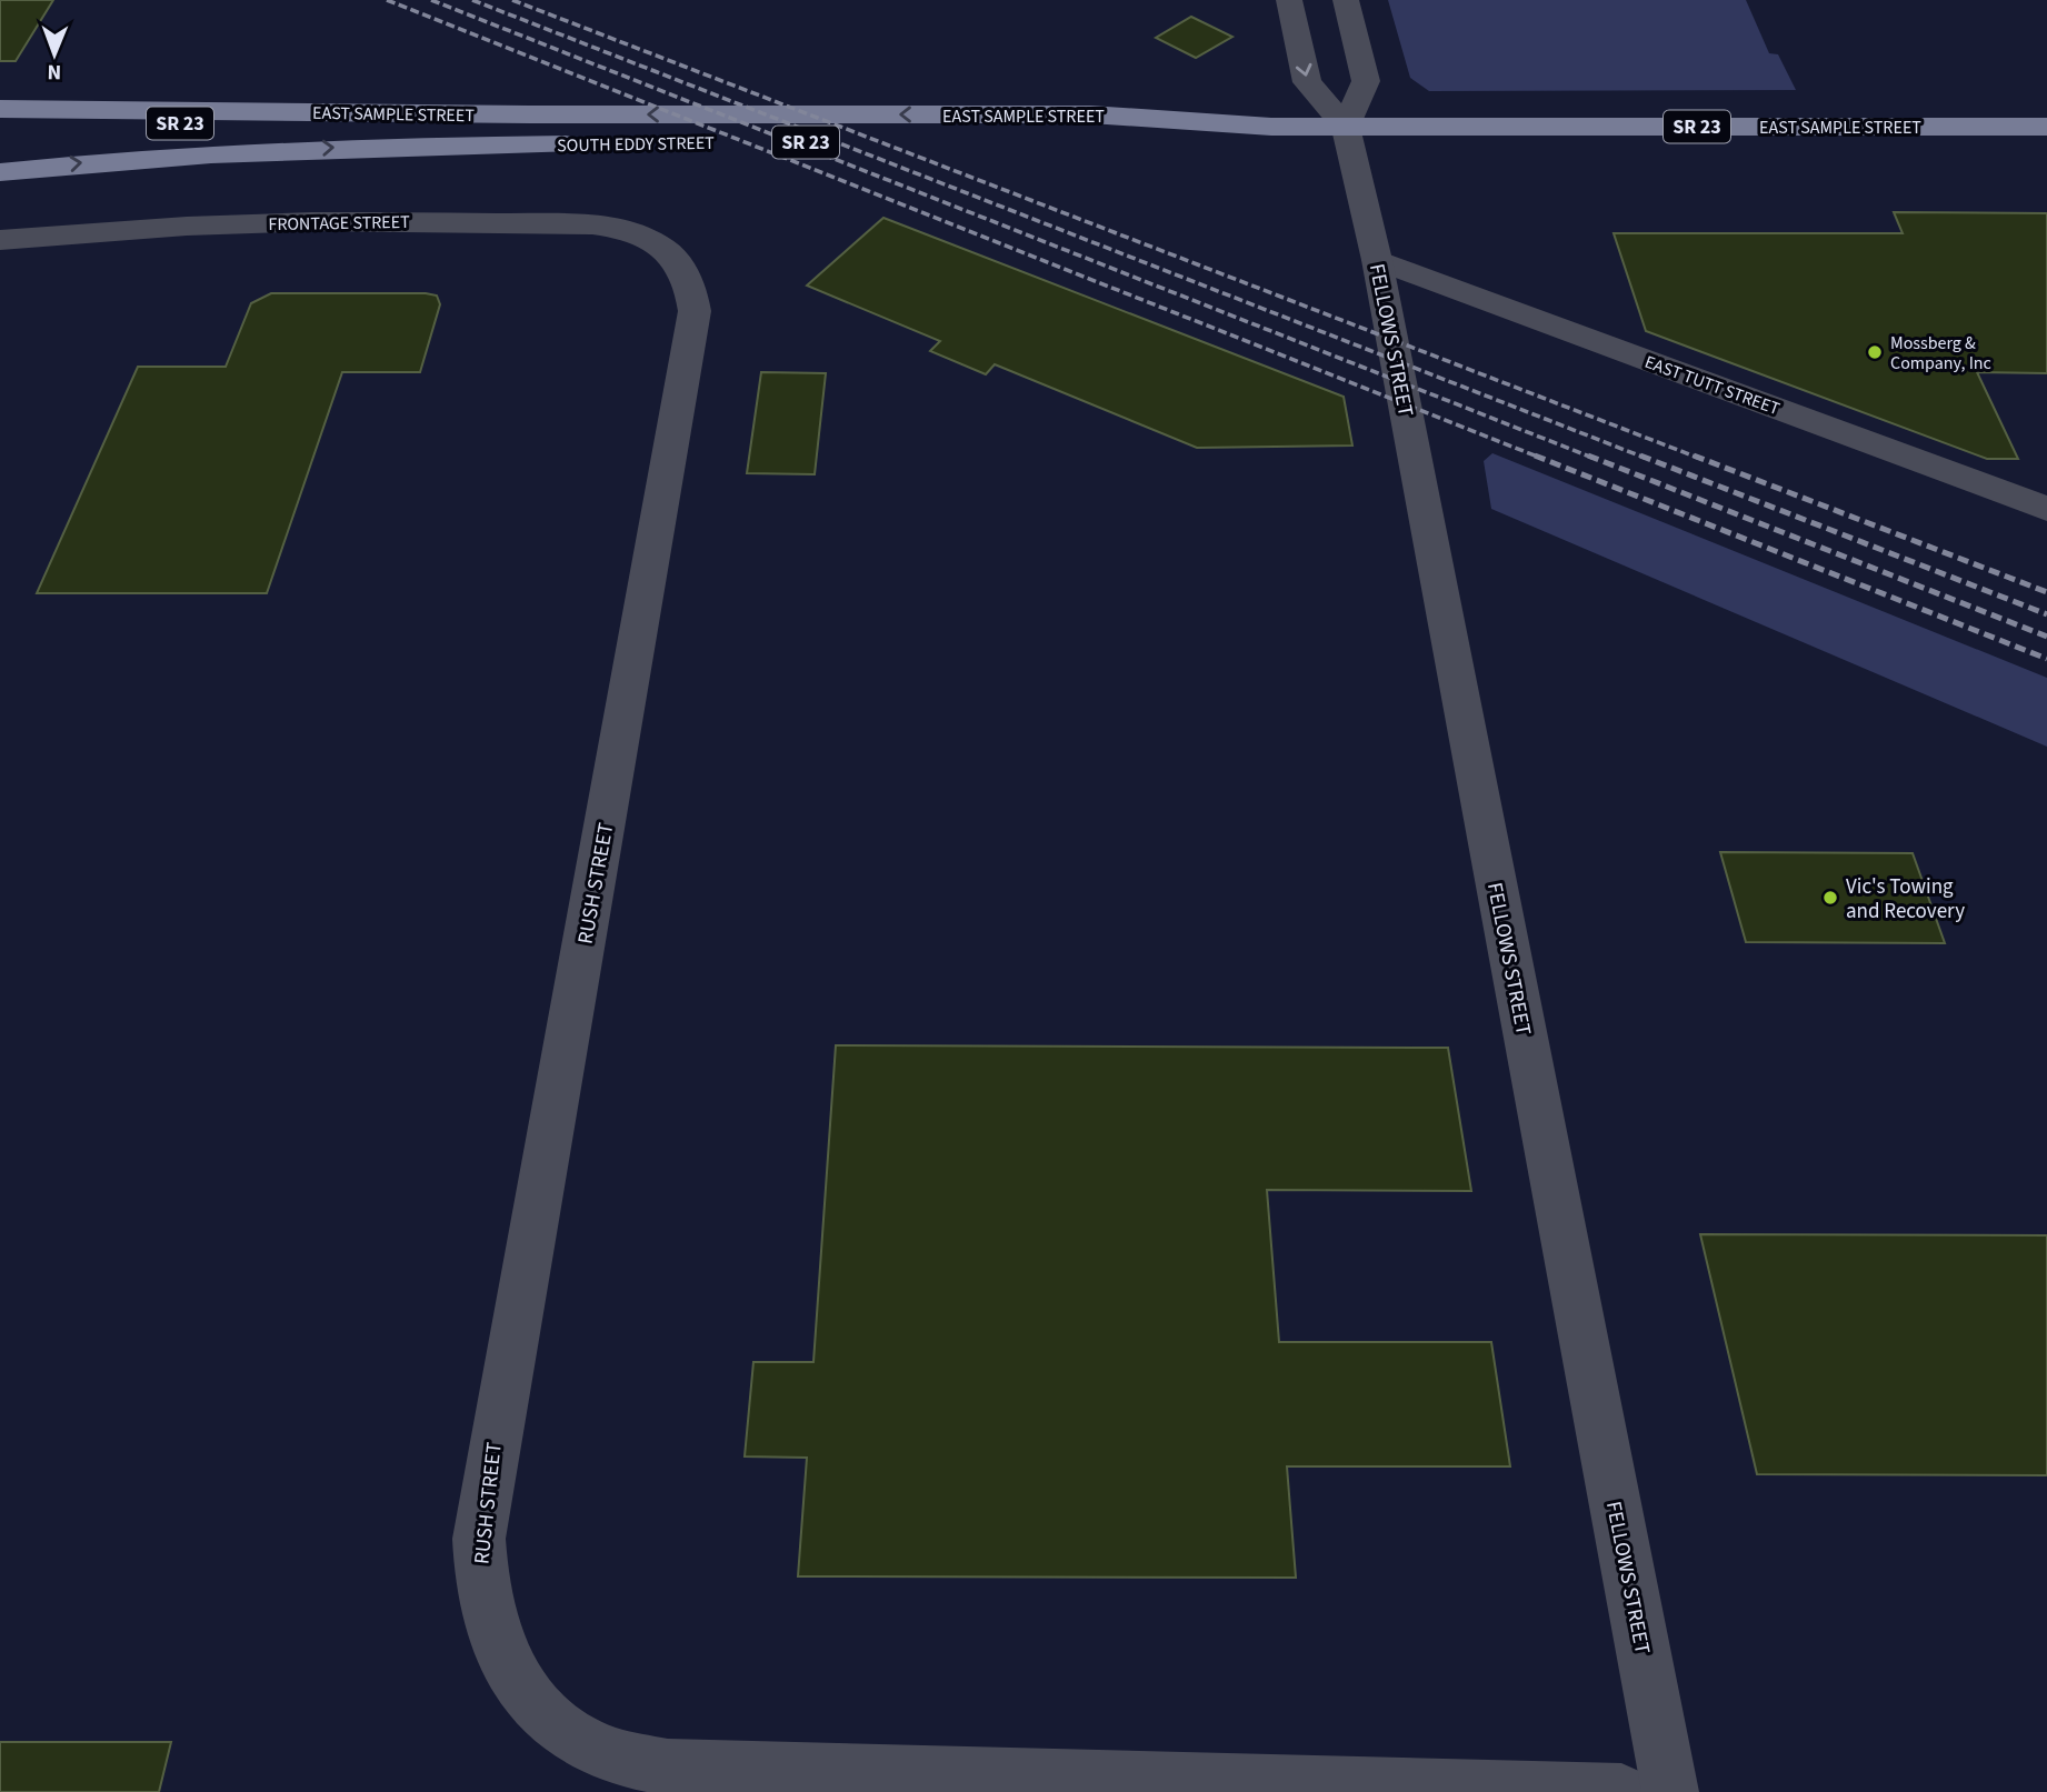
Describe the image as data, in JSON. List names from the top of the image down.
{
  "streets": {
    "main road": ["EAST SAMPLE STREET", "SR 23", "SOUTH EDDY STREET"],
    "street": [
      "FRONTAGE STREET",
      "FELLOWS STREET",
      "EAST TUTT STREET",
      "RUSH STREET"
    ]
  },
  "crossings": [
    ["EAST SAMPLE STREET", "SR 23"],
    ["EAST SAMPLE STREET", "SOUTH EDDY STREET"],
    ["EAST SAMPLE STREET", "FELLOWS STREET"],
    ["FRONTAGE STREET", "RUSH STREET"],
    ["FELLOWS STREET", "EAST TUTT STREET"]
  ],
  "one_way": ["EAST SAMPLE STREET"],
  "places": ["Mossberg & Company, Inc", "Vic's Towing and Recovery"],
  "north": "bottom"
}
